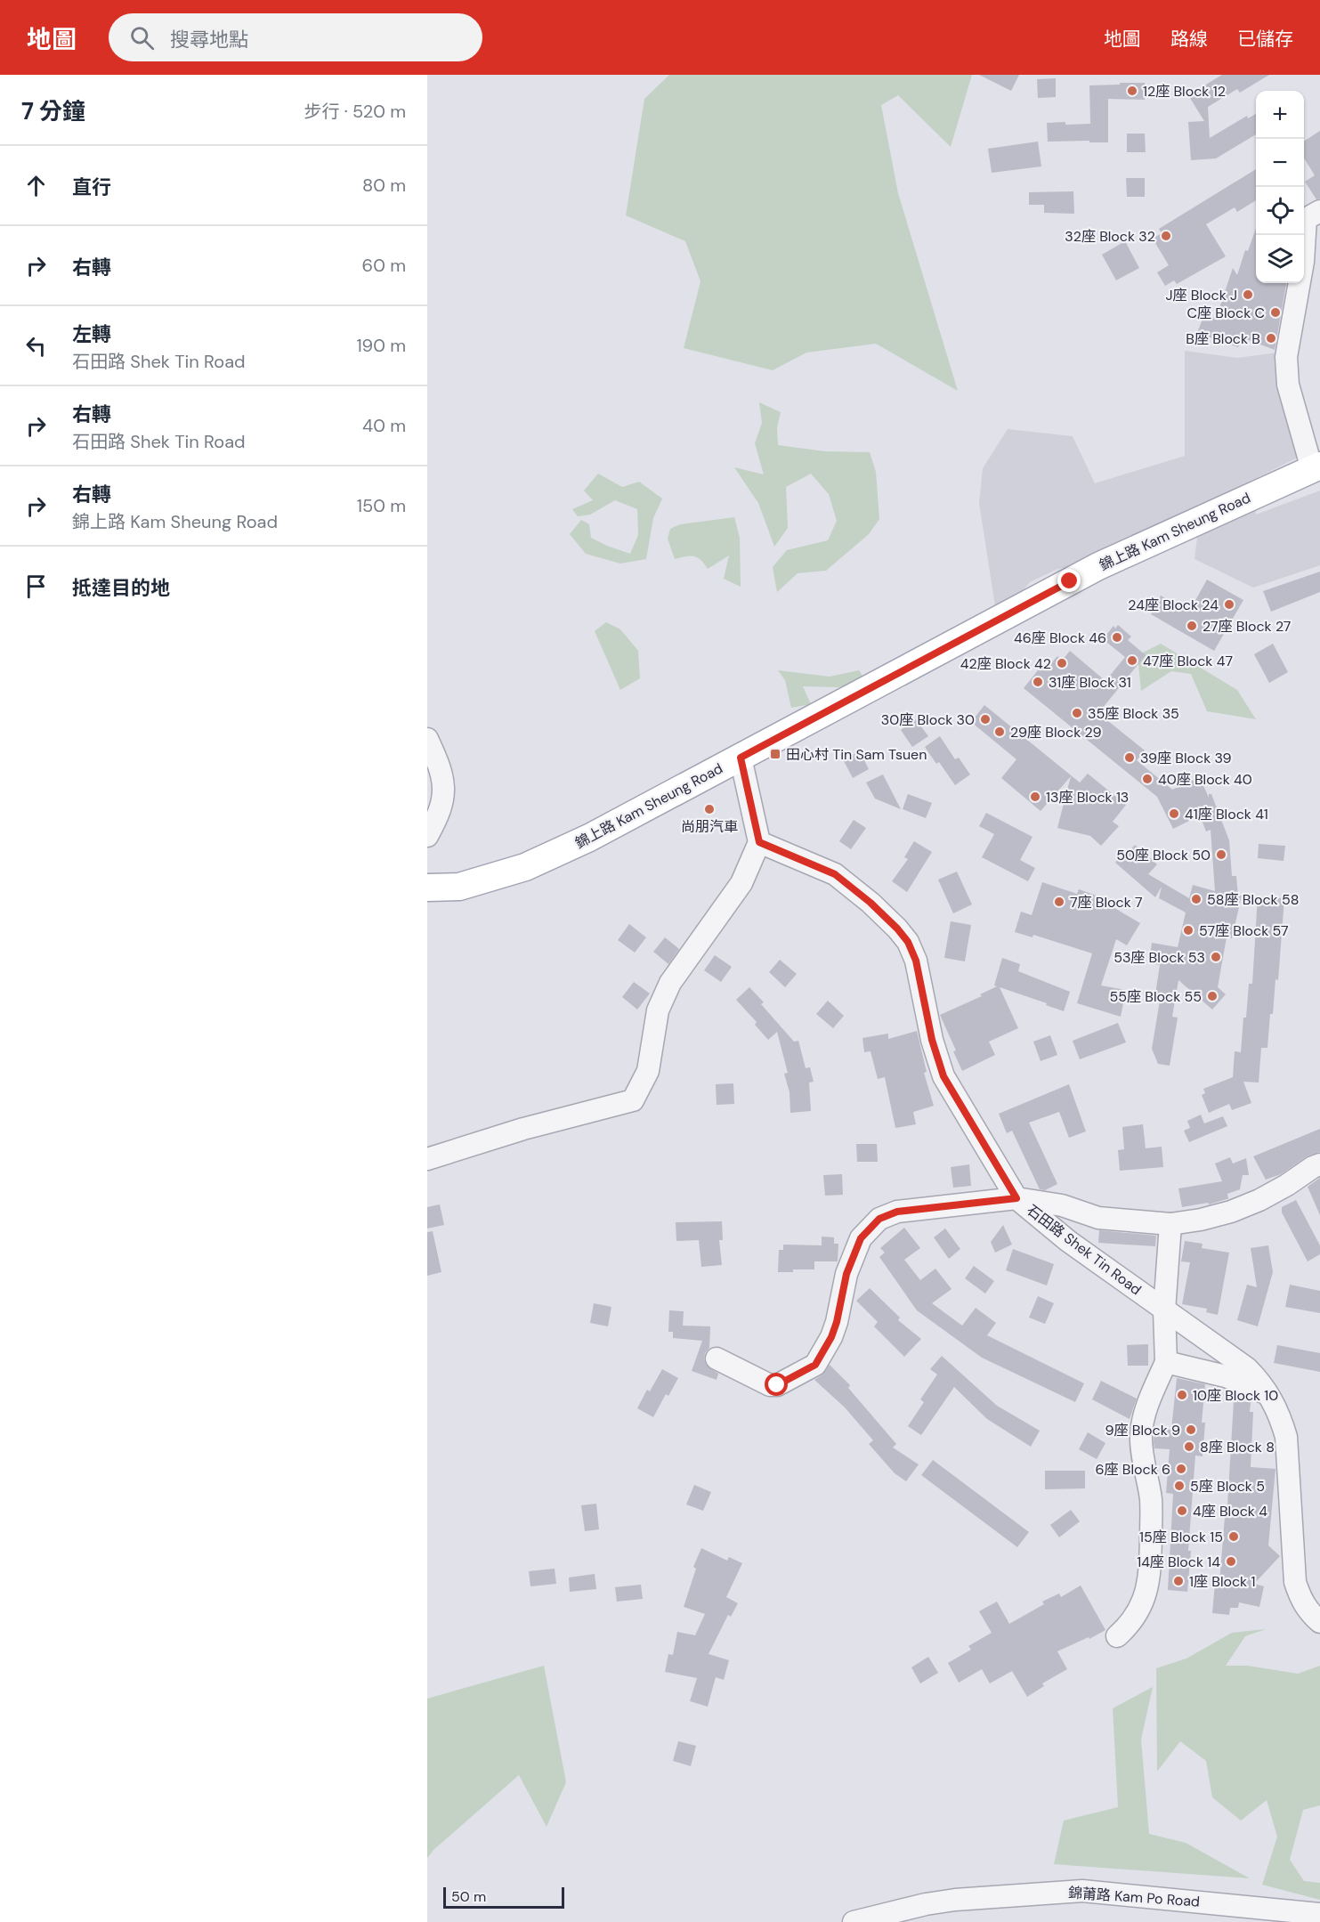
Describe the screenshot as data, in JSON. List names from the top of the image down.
{
  "streets": {
    "main road": ["錦上路 Kam Sheung Road"],
    "street": ["石田路 Shek Tin Road", "錦莆路 Kam Po Road"]
  },
  "places": {
    "other": [
      "12座 Block 12",
      "32座 Block 32",
      "J座 Block J",
      "C座 Block C",
      "B座 Block B",
      "24座 Block 24",
      "27座 Block 27",
      "46座 Block 46",
      "47座 Block 47",
      "42座 Block 42",
      "31座 Block 31",
      "35座 Block 35",
      "30座 Block 30",
      "29座 Block 29",
      "39座 Block 39",
      "40座 Block 40",
      "13座 Block 13",
      "尚朋汽車",
      "41座 Block 41",
      "50座 Block 50",
      "58座 Block 58",
      "7座 Block 7",
      "57座 Block 57",
      "53座 Block 53",
      "55座 Block 55",
      "10座 Block 10",
      "9座 Block 9",
      "8座 Block 8",
      "6座 Block 6",
      "5座 Block 5",
      "4座 Block 4",
      "15座 Block 15",
      "14座 Block 14",
      "1座 Block 1"
    ],
    "transit": ["田心村 Tin Sam Tsuen"]
  },
  "scale_bar": "50 m",
  "page": {
    "header": "地圖",
    "search": "搜尋地點",
    "nav": ["地圖", "路線", "已儲存"],
    "heading": ["7 分鐘", "步行 · 520 m"],
    "map_buttons": ["+", "−"],
    "list": [
      ["直行", "80 m"],
      ["右轉", "60 m"],
      ["左轉", "石田路 Shek Tin Road", "190 m"],
      ["右轉", "石田路 Shek Tin Road", "40 m"],
      ["右轉", "錦上路 Kam Sheung Road", "150 m"],
      "抵達目的地"
    ],
    "scale": "50 m"
  }
}
